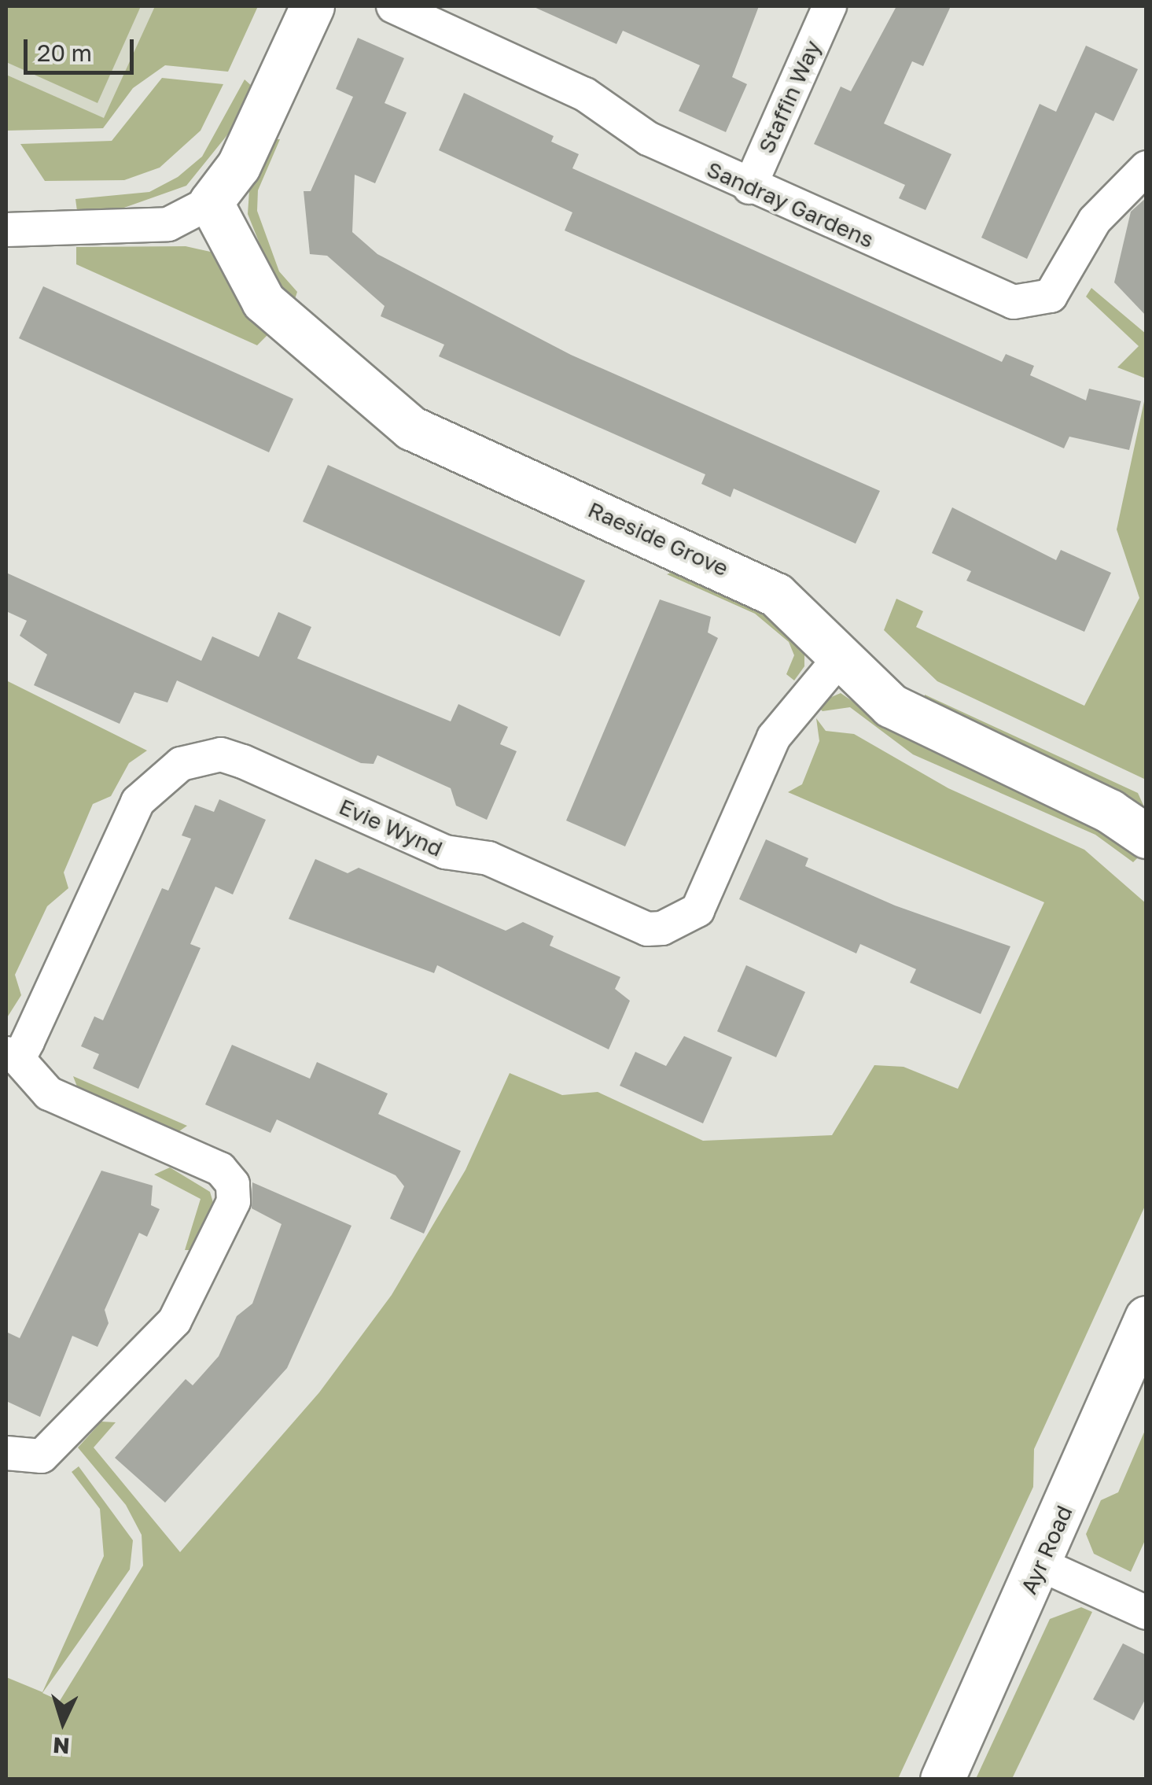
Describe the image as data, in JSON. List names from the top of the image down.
{
  "streets": {
    "street": [
      "Staffin Way",
      "Sandray Gardens",
      "Raeside Grove",
      "Evie Wynd",
      "Ayr Road"
    ]
  },
  "crossings": [
    ["Staffin Way", "Sandray Gardens"],
    ["Raeside Grove", "Evie Wynd"]
  ],
  "scale_bar": "20 m",
  "north": "bottom"
}
